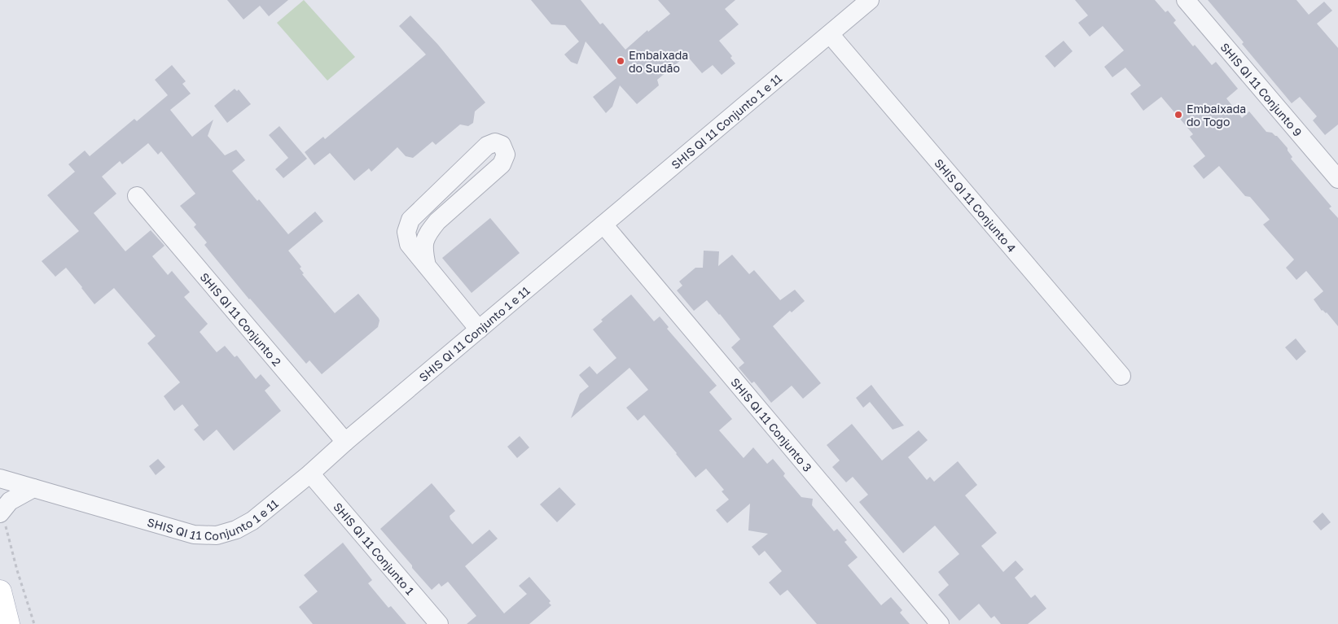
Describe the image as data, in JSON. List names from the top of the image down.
{
  "streets": {
    "street": [
      "SHIS QI 11 Conjunto 9",
      "SHIS QI 11 Conjunto 1 e 11",
      "SHIS QI 11 Conjunto 4",
      "SHIS QI 11 Conjunto 2",
      "SHIS QI 11 Conjunto 3",
      "SHIS QI 11 Conjunto 1"
    ]
  },
  "crossings": [
    ["SHIS QI 11 Conjunto 1 e 11", "SHIS QI 11 Conjunto 4"],
    ["SHIS QI 11 Conjunto 1 e 11", "SHIS QI 11 Conjunto 2"],
    ["SHIS QI 11 Conjunto 1 e 11", "SHIS QI 11 Conjunto 3"],
    ["SHIS QI 11 Conjunto 1 e 11", "SHIS QI 11 Conjunto 1"]
  ],
  "places": ["Embaixada do Sudão", "Embaixada do Togo"]
}
